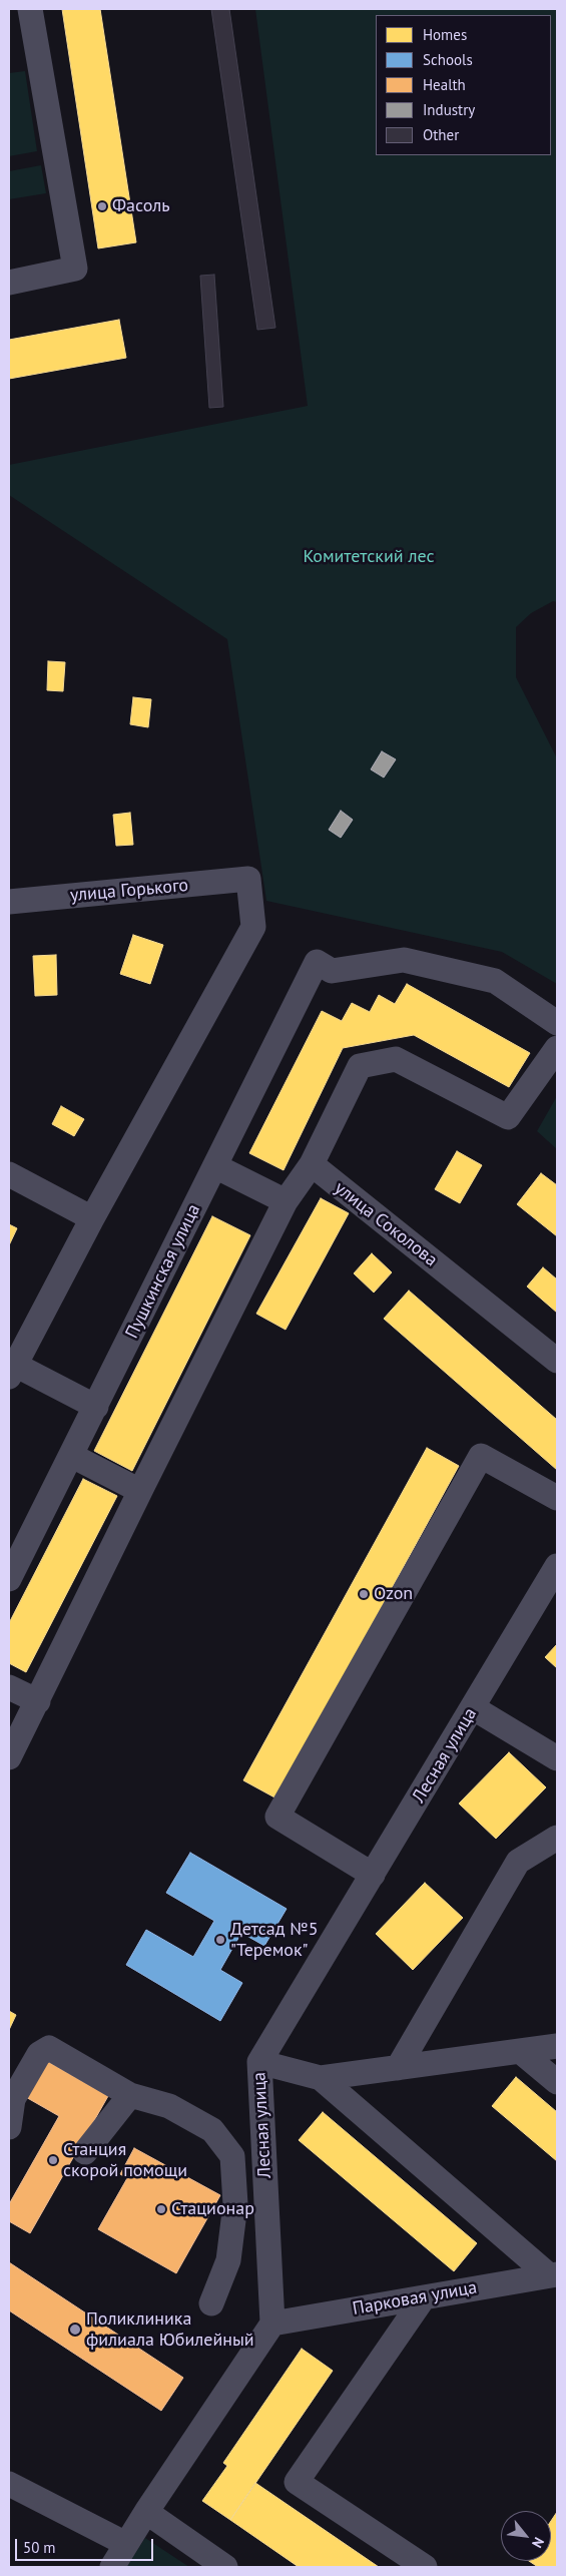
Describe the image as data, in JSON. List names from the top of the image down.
{
  "streets": {
    "street": [
      "улица Горького",
      "улица Соколова",
      "Пушкинская улица",
      "Лесная улица",
      "Парковая улица"
    ]
  },
  "crossings": [
    ["Лесная улица", "Парковая улица"]
  ],
  "parks": ["Комитетский лес"],
  "places": [
    "Фасоль",
    "Ozon",
    "Детсад №5 \"Теремок\"",
    "Станция скорой помощи",
    "Стационар",
    "Поликлиника филиала Юбилейный"
  ],
  "legend": [
    "Homes",
    "Schools",
    "Health",
    "Industry",
    "Other"
  ],
  "scale_bar": "50 m",
  "north": "bottom right"
}
